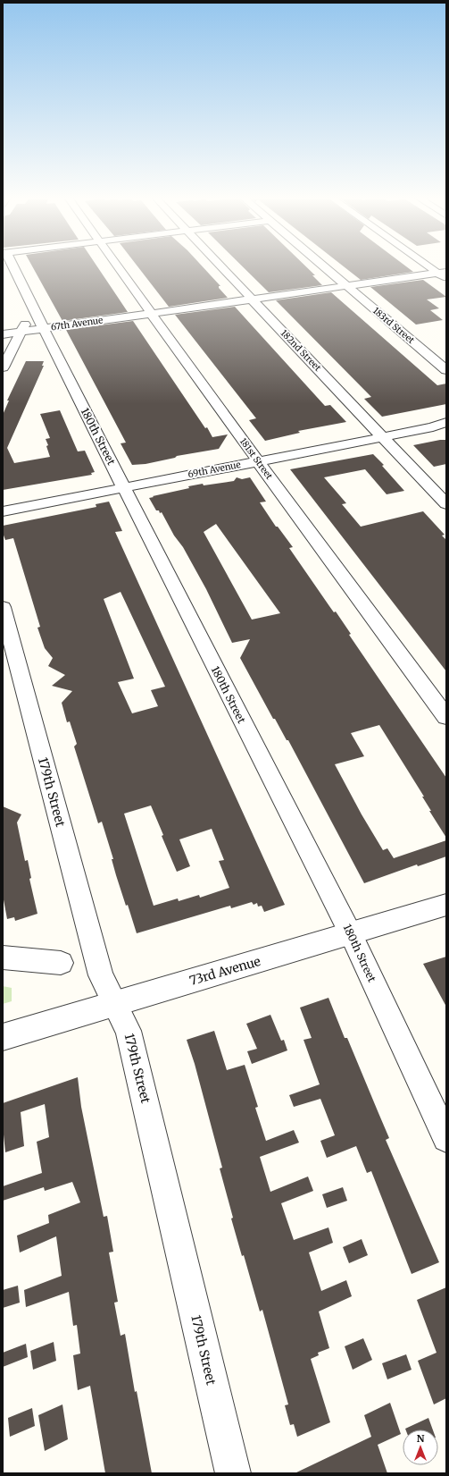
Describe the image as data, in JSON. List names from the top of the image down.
{
  "streets": {
    "street": [
      "67th Avenue",
      "183rd Street",
      "182nd Street",
      "180th Street",
      "181st Street",
      "69th Avenue",
      "179th Street",
      "73rd Avenue"
    ]
  },
  "crossings": [
    ["67th Avenue", "183rd Street"],
    ["67th Avenue", "182nd Street"],
    ["67th Avenue", "180th Street"],
    ["67th Avenue", "181st Street"],
    ["182nd Street", "69th Avenue"],
    ["180th Street", "69th Avenue"],
    ["180th Street", "73rd Avenue"],
    ["181st Street", "69th Avenue"],
    ["179th Street", "73rd Avenue"]
  ],
  "north": "top"
}
